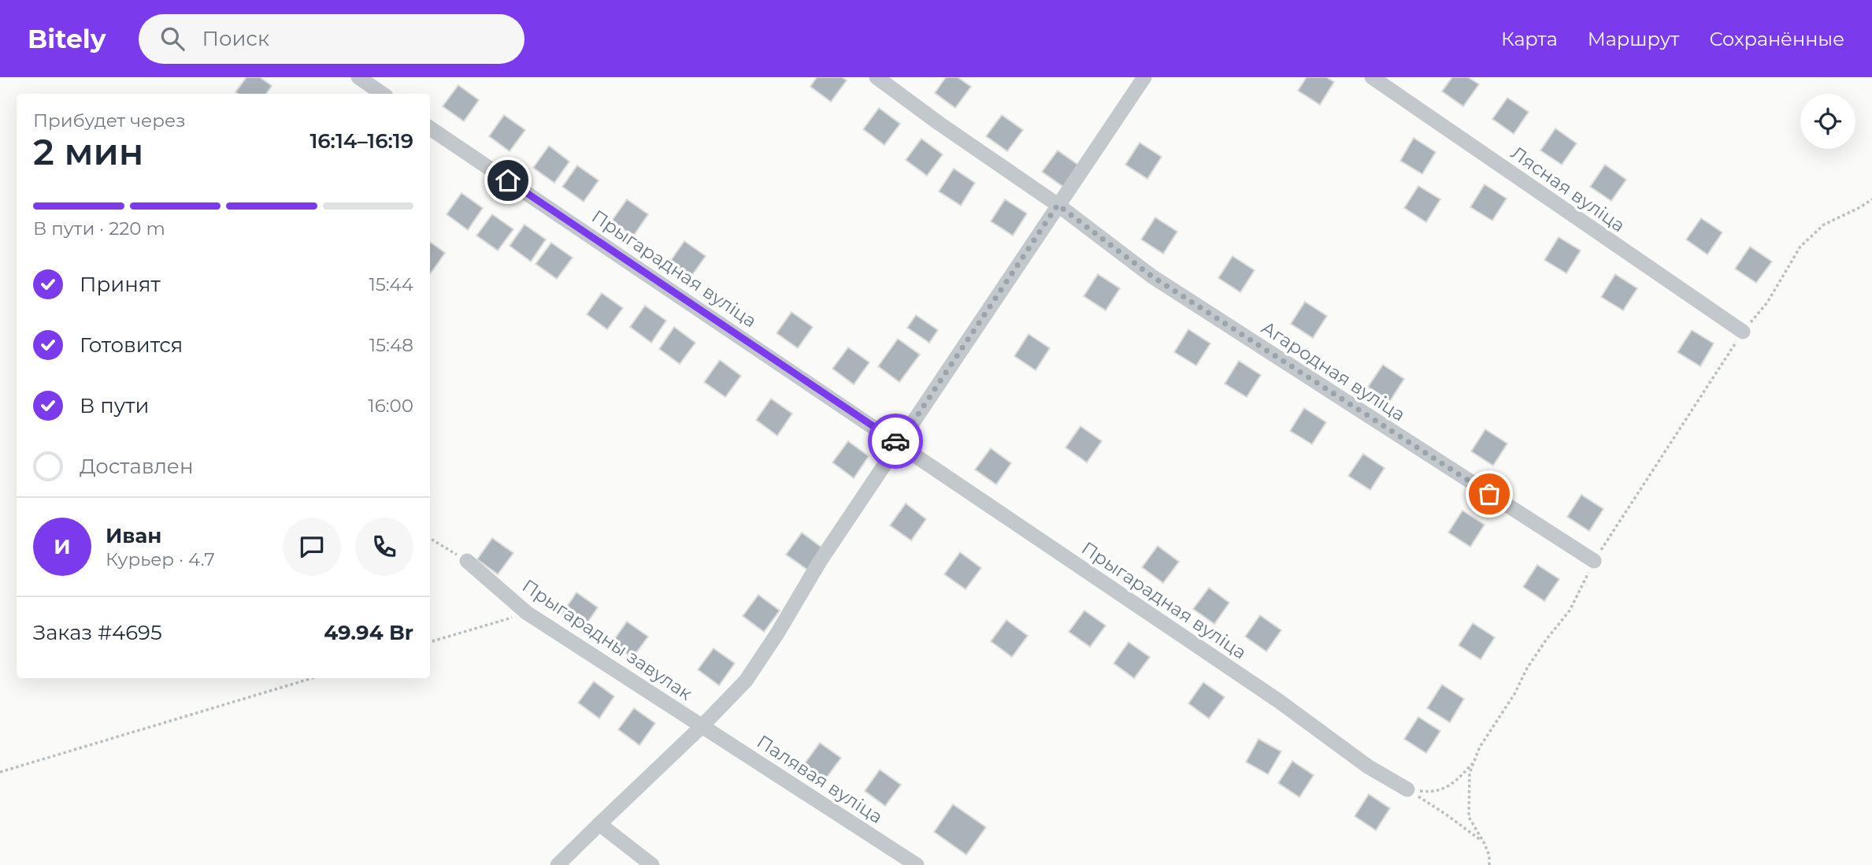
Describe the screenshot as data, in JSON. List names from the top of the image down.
{
  "streets": {
    "street": [
      "Лясная вуліца",
      "Прыгарадная вуліца",
      "Агародная вуліца",
      "Прыгарадны завулак",
      "Палявая вуліца"
    ]
  },
  "crossings": [
    ["Прыгарадны завулак", "Палявая вуліца"]
  ],
  "page": {
    "header": "Bitely",
    "search": "Поиск",
    "nav": ["Карта", "Маршрут", "Сохранённые"],
    "heading": ["2 мин", "Прибудет через", "16:14–16:19"],
    "panel": [
      "Иван",
      "Курьер · 4.7",
      "Заказ #4695",
      "49.94 Br"
    ],
    "bar": "В пути · 220 m",
    "list": [
      ["Принят", "15:44"],
      ["Готовится", "15:48"],
      ["В пути", "16:00"],
      "Доставлен"
    ],
    "round": "И"
  }
}
